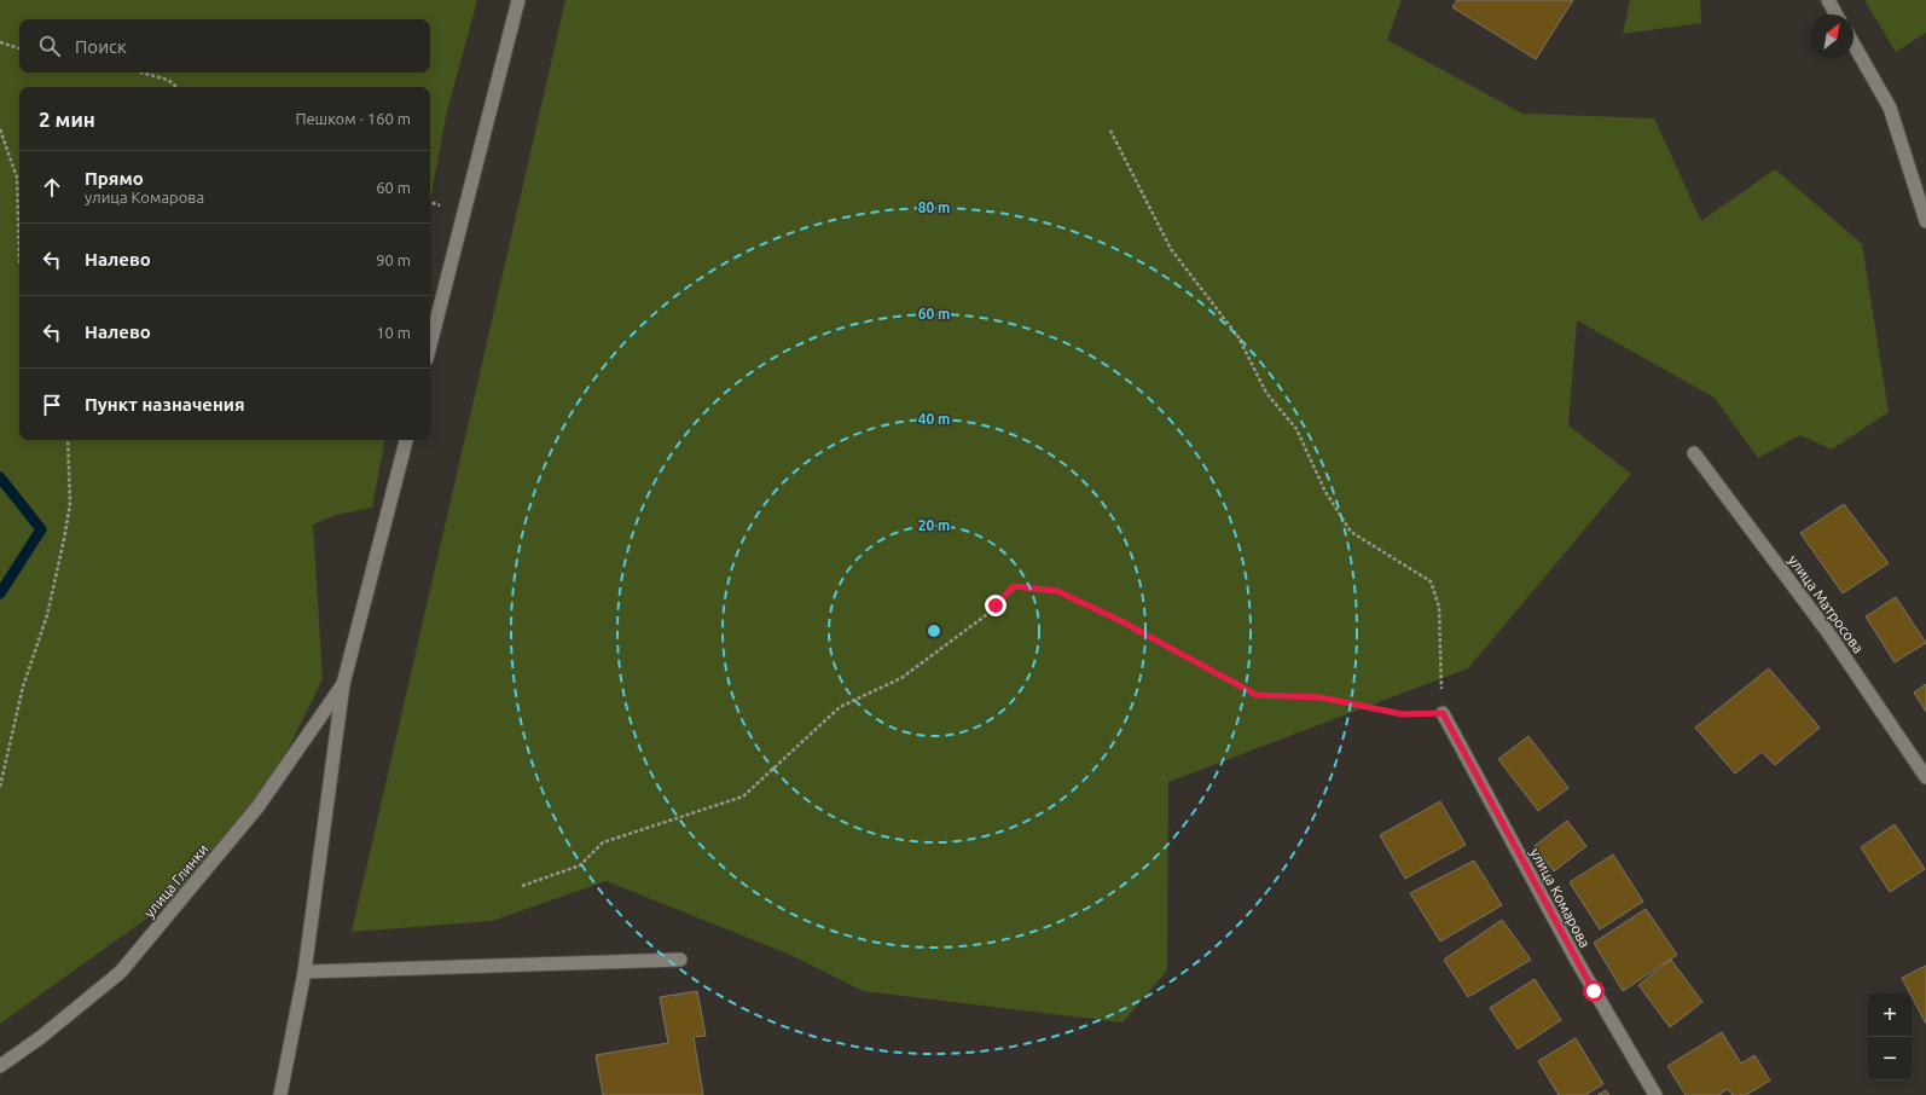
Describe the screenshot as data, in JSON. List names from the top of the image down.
{
  "streets": {
    "street": ["улица Матросова", "улица Глинки", "улица Комарова"]
  },
  "north": "top right",
  "page": {
    "search": "Поиск",
    "heading": ["2 мин", "Пешком · 160 m"],
    "list": [
      ["Прямо", "улица Комарова", "60 m"],
      ["Налево", "90 m"],
      ["Налево", "10 m"],
      "Пункт назначения"
    ],
    "map_buttons": ["+", "−"]
  },
  "rings": [
    "80 m",
    "60 m",
    "40 m",
    "20 m"
  ]
}
